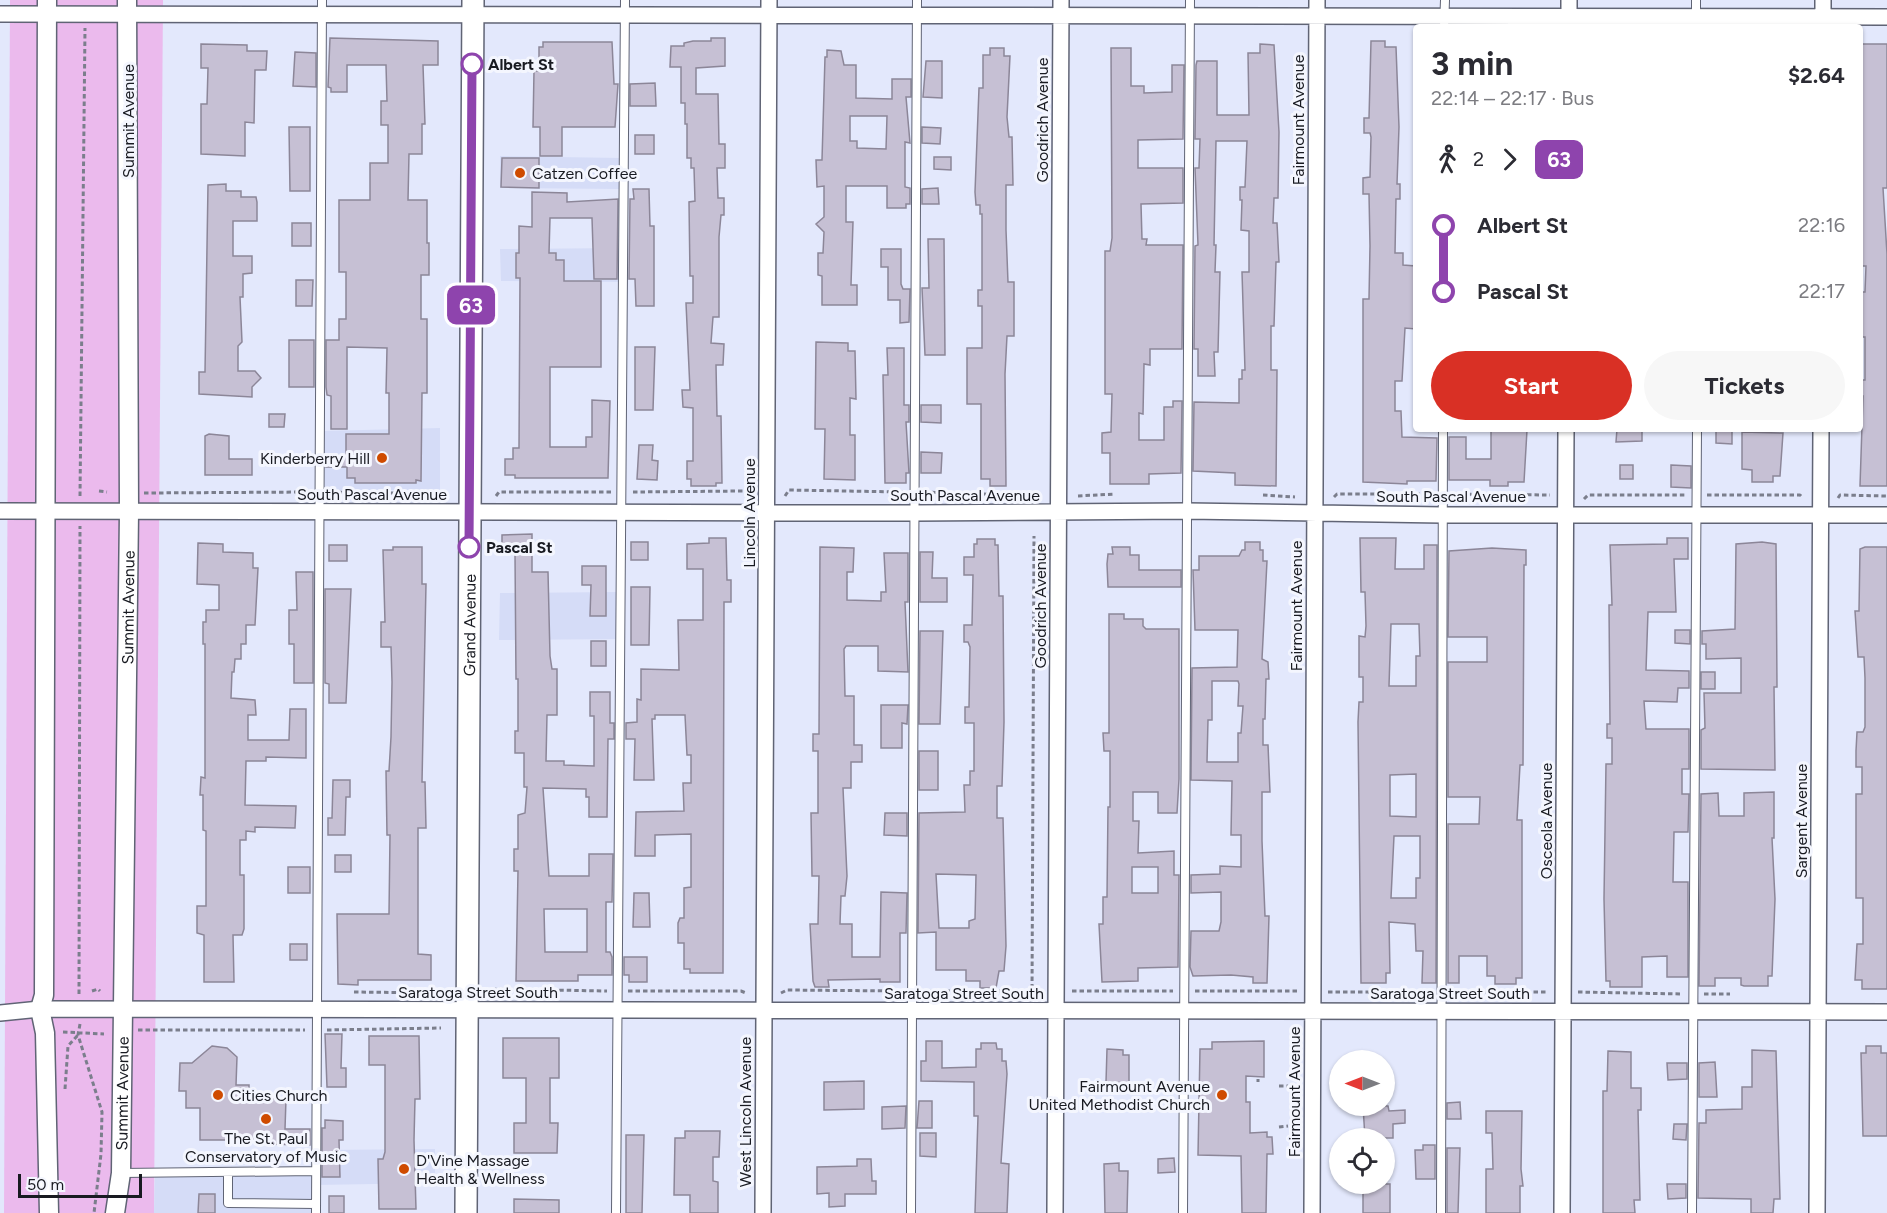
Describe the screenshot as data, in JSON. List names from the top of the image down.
{
  "streets": {
    "main road": ["Grand Avenue"],
    "street": [
      "Goodrich Avenue",
      "Fairmount Avenue",
      "Summit Avenue",
      "South Pascal Avenue",
      "Lincoln Avenue",
      "Osceola Avenue",
      "Sargent Avenue",
      "Saratoga Street South",
      "West Lincoln Avenue"
    ]
  },
  "crossings": [
    ["Goodrich Avenue", "South Pascal Avenue"],
    ["Goodrich Avenue", "Saratoga Street South"],
    ["Fairmount Avenue", "South Pascal Avenue"],
    ["Fairmount Avenue", "Saratoga Street South"],
    ["Summit Avenue", "South Pascal Avenue"],
    ["Summit Avenue", "Saratoga Street South"],
    ["South Pascal Avenue", "Lincoln Avenue"],
    ["South Pascal Avenue", "Grand Avenue"],
    ["South Pascal Avenue", "Osceola Avenue"],
    ["South Pascal Avenue", "Sargent Avenue"],
    ["Lincoln Avenue", "Saratoga Street South"],
    ["Lincoln Avenue", "West Lincoln Avenue"],
    ["Grand Avenue", "Saratoga Street South"],
    ["Osceola Avenue", "Saratoga Street South"],
    ["Sargent Avenue", "Saratoga Street South"],
    ["Saratoga Street South", "West Lincoln Avenue"]
  ],
  "places": [
    "Albert St",
    "Catzen Coffee",
    "Kinderberry Hill",
    "Pascal St",
    "Cities Church",
    "Fairmount Avenue United Methodist Church",
    "The St. Paul Conservatory of Music",
    "D'Vine Massage Health & Wellness"
  ],
  "lines": ["bus line 63"],
  "scale_bar": "50 m",
  "north": "left",
  "page": {
    "on_map": "63",
    "heading": ["3 min", "22:14 – 22:17 · Bus", "$2.64"],
    "legs": ["2", "63"],
    "list": [
      {
        "name": "Albert St",
        "value": "22:16"
      },
      {
        "name": "Pascal St",
        "value": "22:17"
      }
    ],
    "buttons": ["Start", "Tickets"],
    "scale": "50 m"
  }
}
